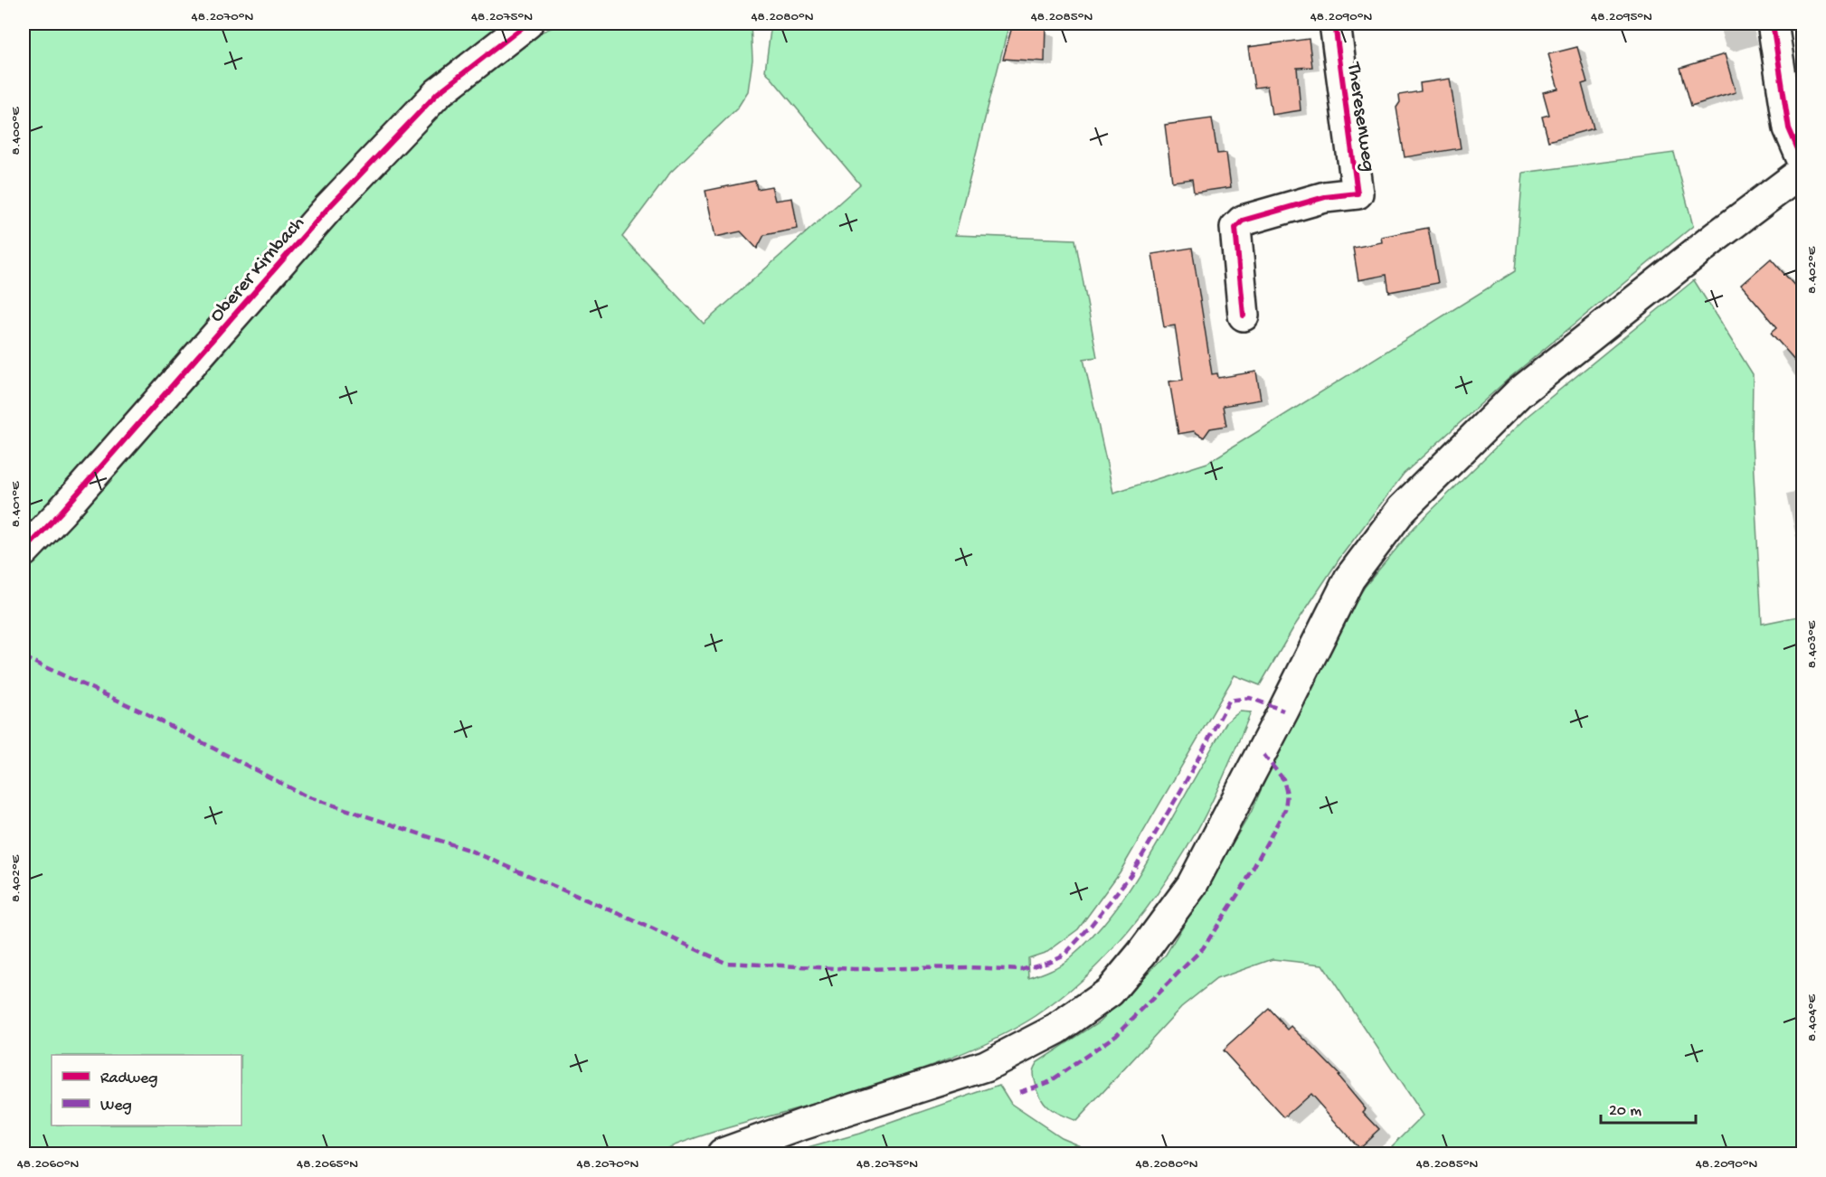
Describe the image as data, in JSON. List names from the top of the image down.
{
  "streets": {
    "main road": ["Theresenweg", "Oberer Kirnbach"]
  },
  "legend": ["Radweg", "Weg"],
  "scale_bar": "20 m",
  "coordinates": [
    "48.2070°N",
    "48.2075°N",
    "48.2080°N",
    "48.2085°N",
    "48.2090°N",
    "48.2095°N",
    "8.400°E",
    "8.402°E",
    "8.401°E",
    "8.403°E",
    "8.404°E",
    "48.2060°N",
    "48.2065°N"
  ]
}
